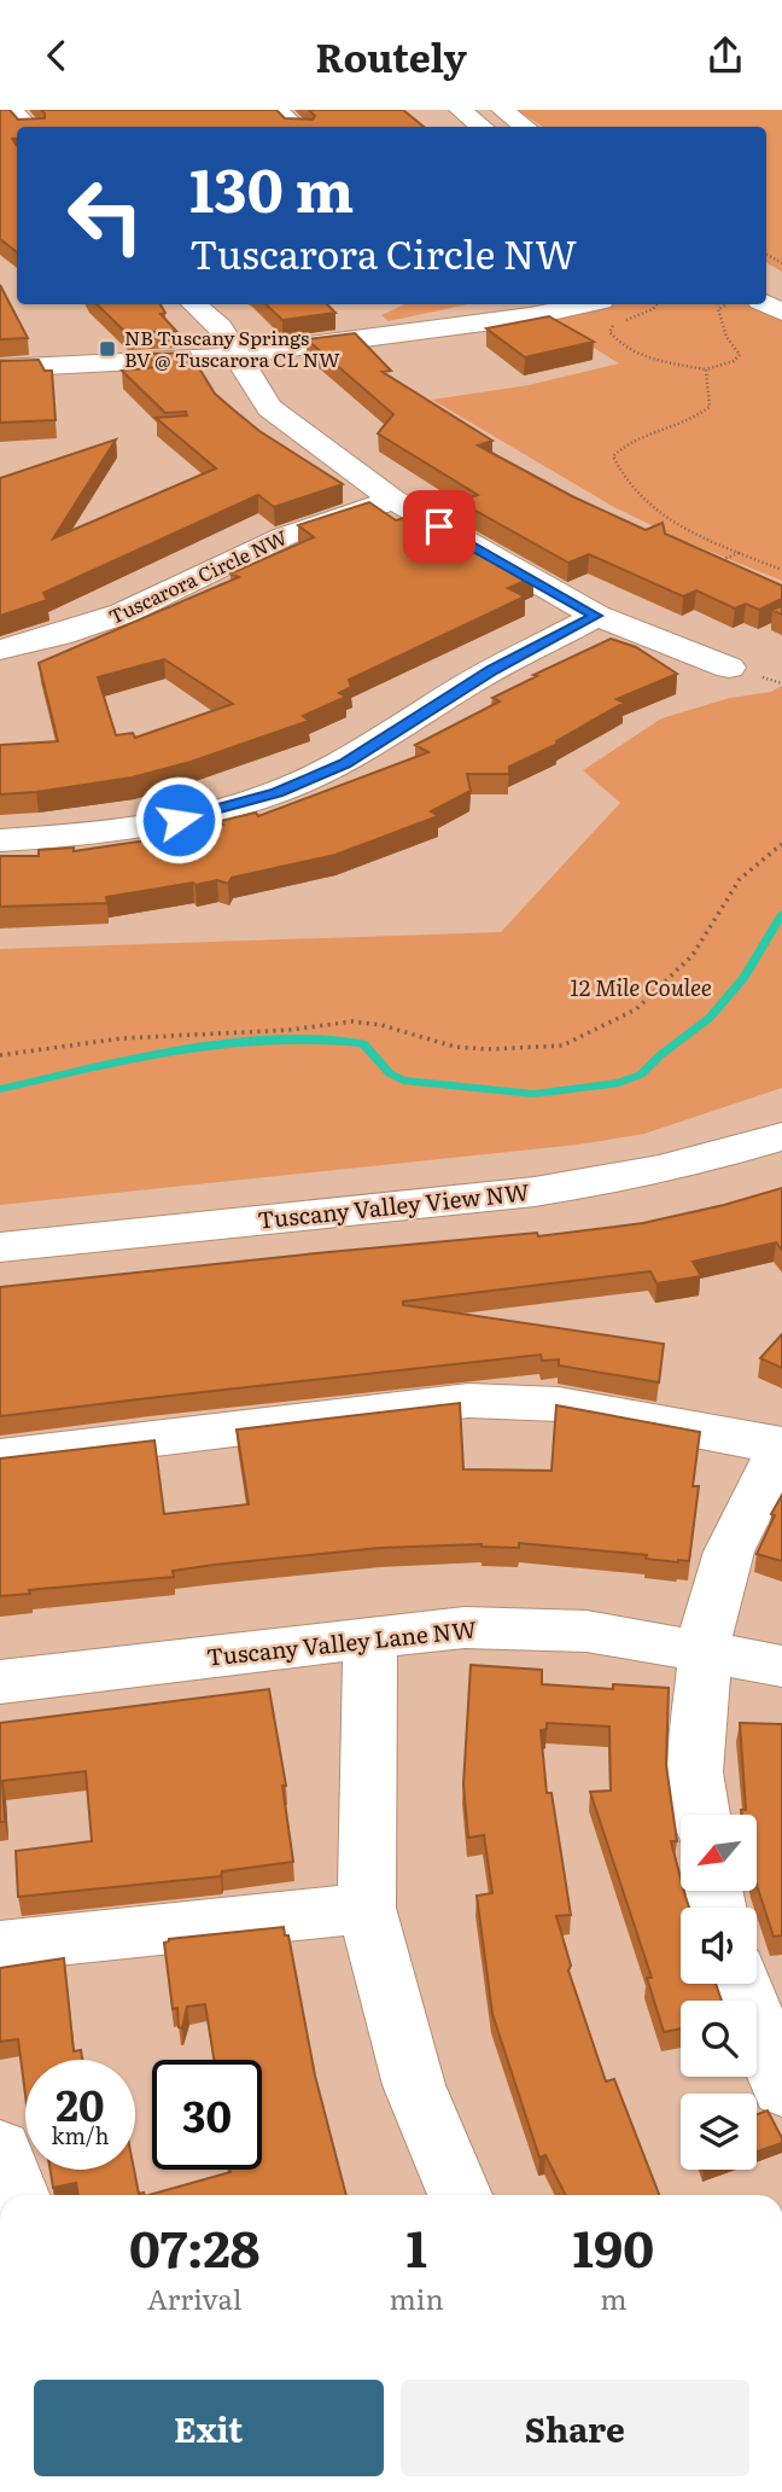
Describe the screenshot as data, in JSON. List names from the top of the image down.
{
  "streets": {
    "street": ["Tuscarora Circle NW", "Tuscany Valley View NW", "Tuscany Valley Lane NW"]
  },
  "parks": ["12 Mile Coulee"],
  "places": {
    "transit": ["NB Tuscany Springs BV @ Tuscarora CL NW"]
  },
  "north": "bottom left",
  "page": {
    "header": "Routely",
    "turn": ["130 m", "Tuscarora Circle NW"],
    "speed": "20 km/h",
    "limit": "30",
    "eta": [
      "07:28",
      "Arrival",
      "1",
      "min",
      "190",
      "m"
    ],
    "buttons": ["Exit", "Share"]
  }
}
